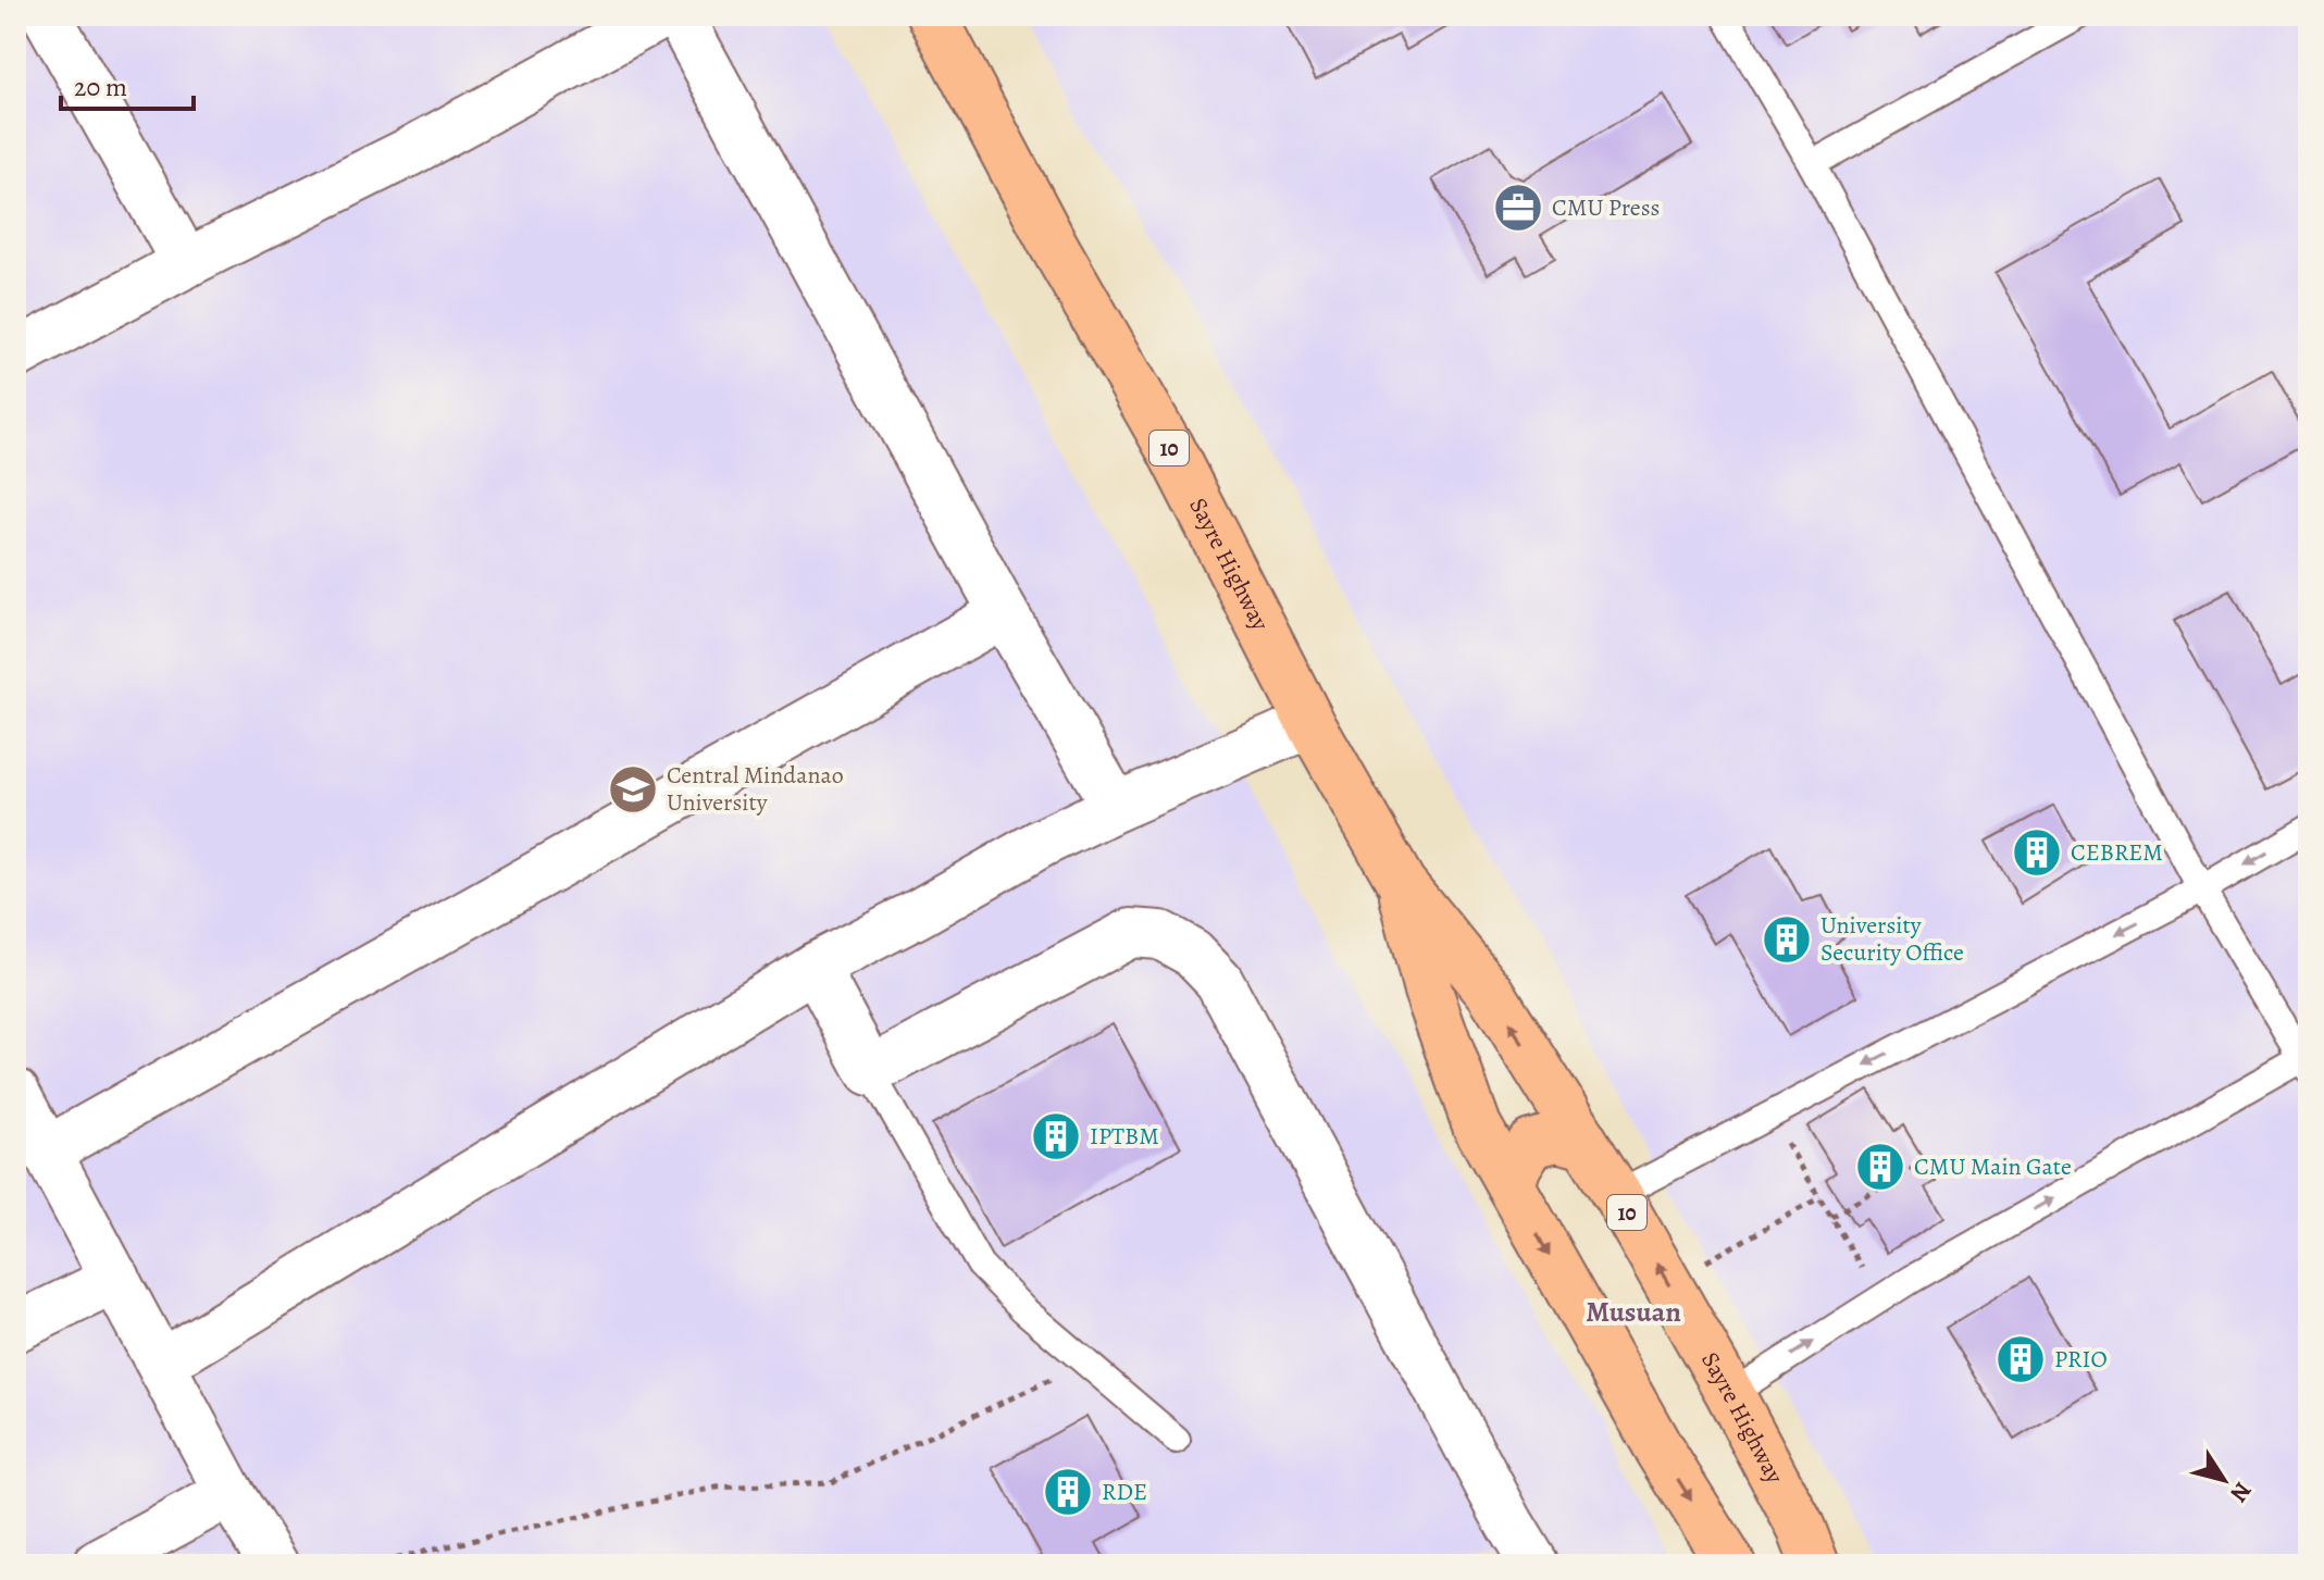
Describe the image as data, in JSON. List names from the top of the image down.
{
  "streets": {
    "highway": ["10", "Sayre Highway"]
  },
  "districts": ["Musuan"],
  "places": {
    "office": ["CMU Press"],
    "school or university": ["Central Mindanao University"],
    "building": [
      "CEBREM",
      "University Security Office",
      "IPTBM",
      "CMU Main Gate",
      "PRIO",
      "RDE"
    ]
  },
  "scale_bar": "20 m",
  "north": "bottom right"
}
